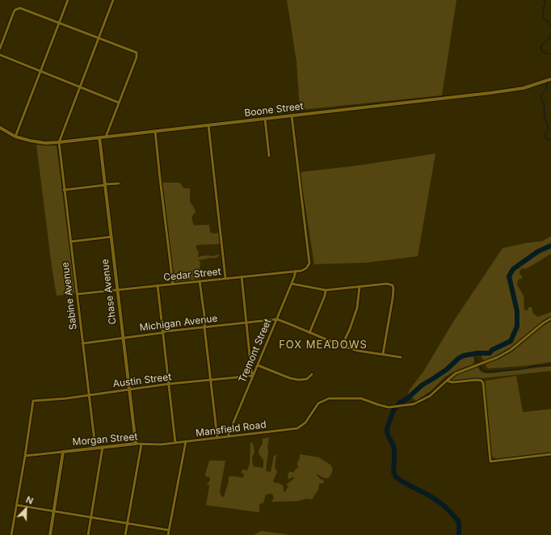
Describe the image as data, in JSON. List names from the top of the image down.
{
  "streets": {
    "street": [
      "Boone Street",
      "Cedar Street",
      "Chase Avenue",
      "Sabine Avenue",
      "Michigan Avenue",
      "Tremont Street",
      "Austin Street",
      "Mansfield Road",
      "Morgan Street"
    ]
  },
  "crossings": [
    ["Boone Street", "Cedar Street"],
    ["Boone Street", "Chase Avenue"],
    ["Boone Street", "Sabine Avenue"],
    ["Cedar Street", "Chase Avenue"],
    ["Cedar Street", "Sabine Avenue"],
    ["Cedar Street", "Tremont Street"],
    ["Chase Avenue", "Michigan Avenue"],
    ["Chase Avenue", "Austin Street"],
    ["Chase Avenue", "Morgan Street"],
    ["Sabine Avenue", "Michigan Avenue"],
    ["Sabine Avenue", "Austin Street"],
    ["Sabine Avenue", "Morgan Street"],
    ["Michigan Avenue", "Tremont Street"],
    ["Tremont Street", "Austin Street"],
    ["Tremont Street", "Mansfield Road"],
    ["Austin Street", "Morgan Street"],
    ["Mansfield Road", "Morgan Street"]
  ],
  "districts": ["FOX MEADOWS"],
  "north": "top right"
}
